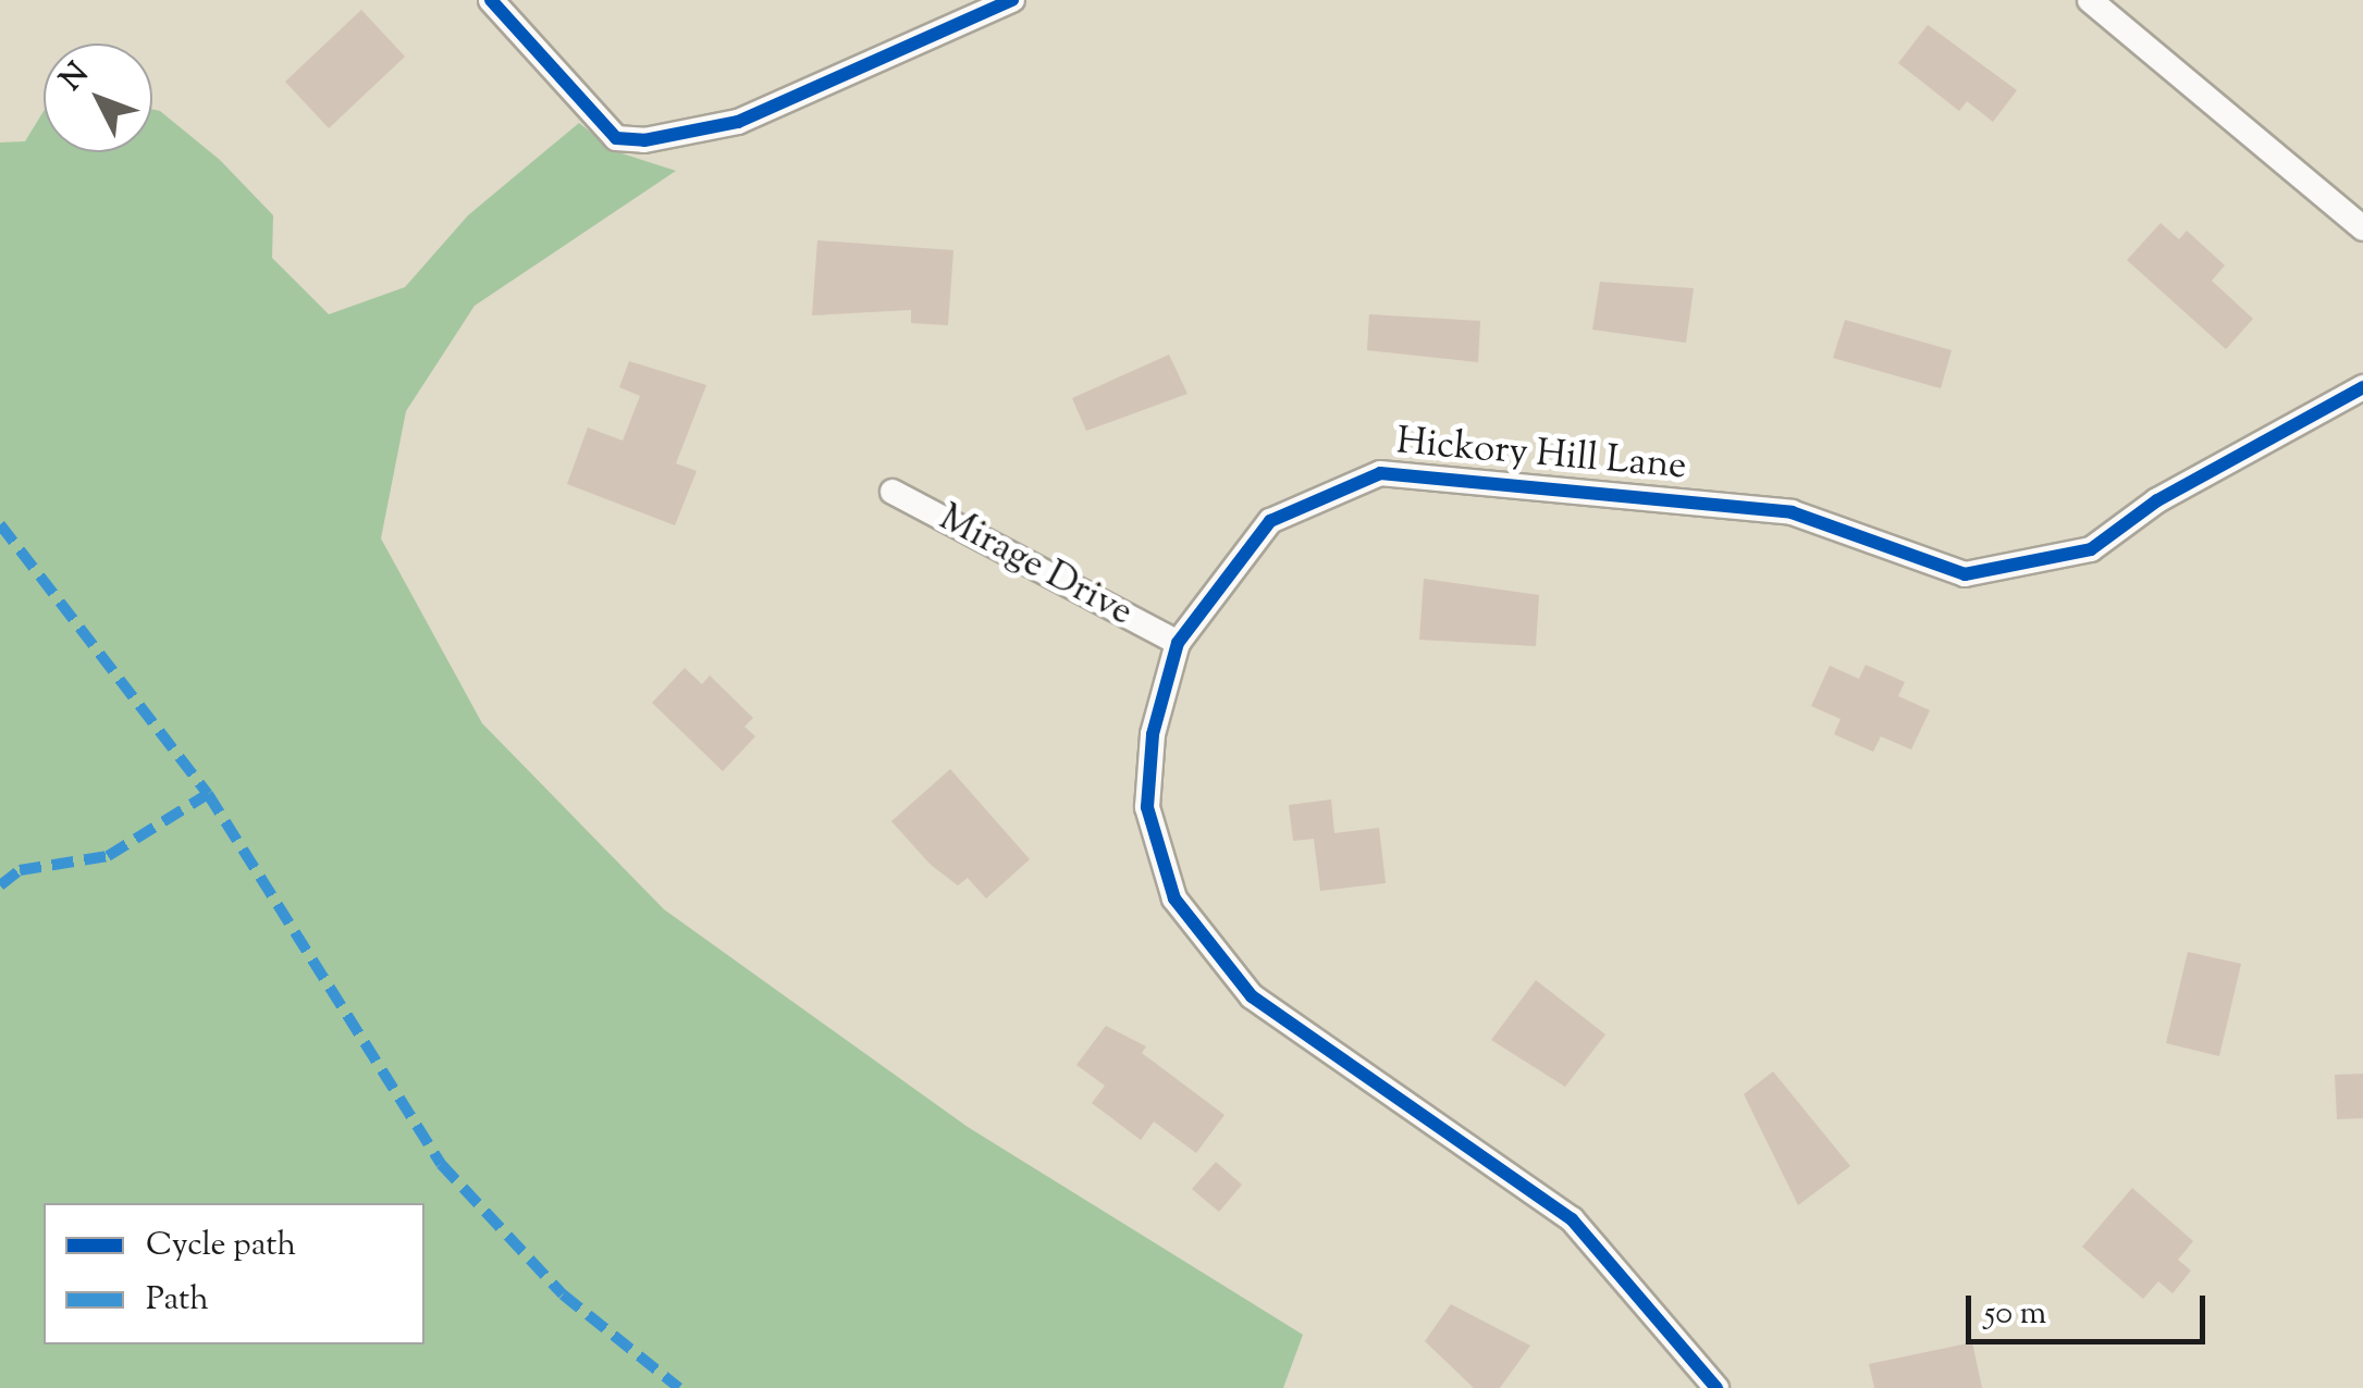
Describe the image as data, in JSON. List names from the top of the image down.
{
  "streets": {
    "street": ["Hickory Hill Lane", "Mirage Drive"]
  },
  "crossings": [
    ["Hickory Hill Lane", "Mirage Drive"]
  ],
  "legend": ["Cycle path", "Path"],
  "scale_bar": "50 m",
  "north": "top left"
}
